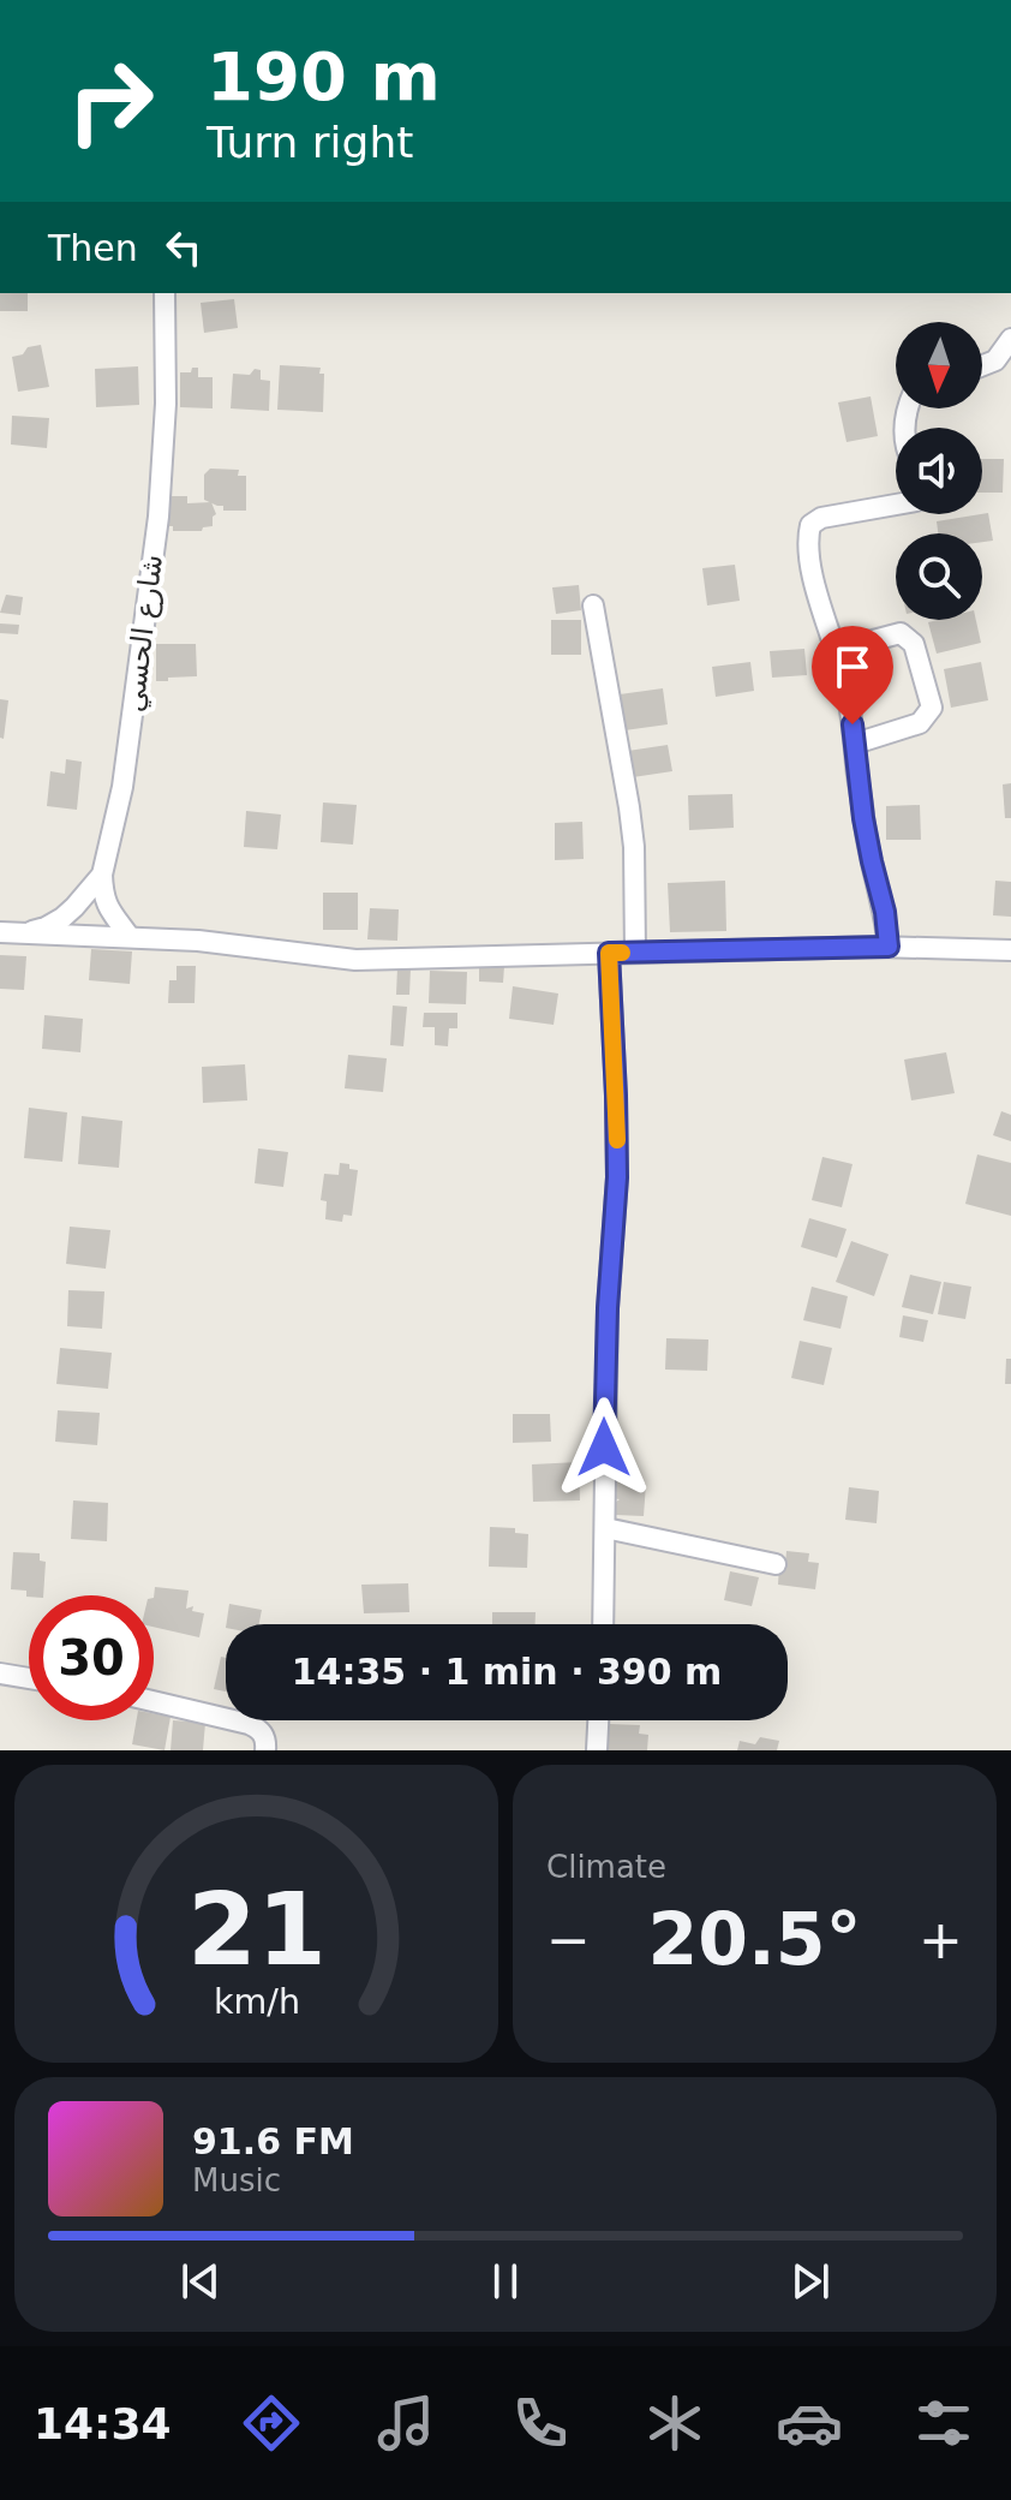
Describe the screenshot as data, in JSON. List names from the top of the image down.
{
  "streets": {
    "street": ["شارع الحسي"]
  },
  "north": "bottom",
  "page": {
    "turn": ["190 m", "Turn right"],
    "then": "Then",
    "limit": "30",
    "trip": "14:35 · 1 min · 390 m",
    "tile": "Climate",
    "heat": ["−", "20.5°", "+"],
    "song": ["91.6 FM", "Music"],
    "tabs": "14:34",
    "gauge": ["21", "km/h"]
  }
}
